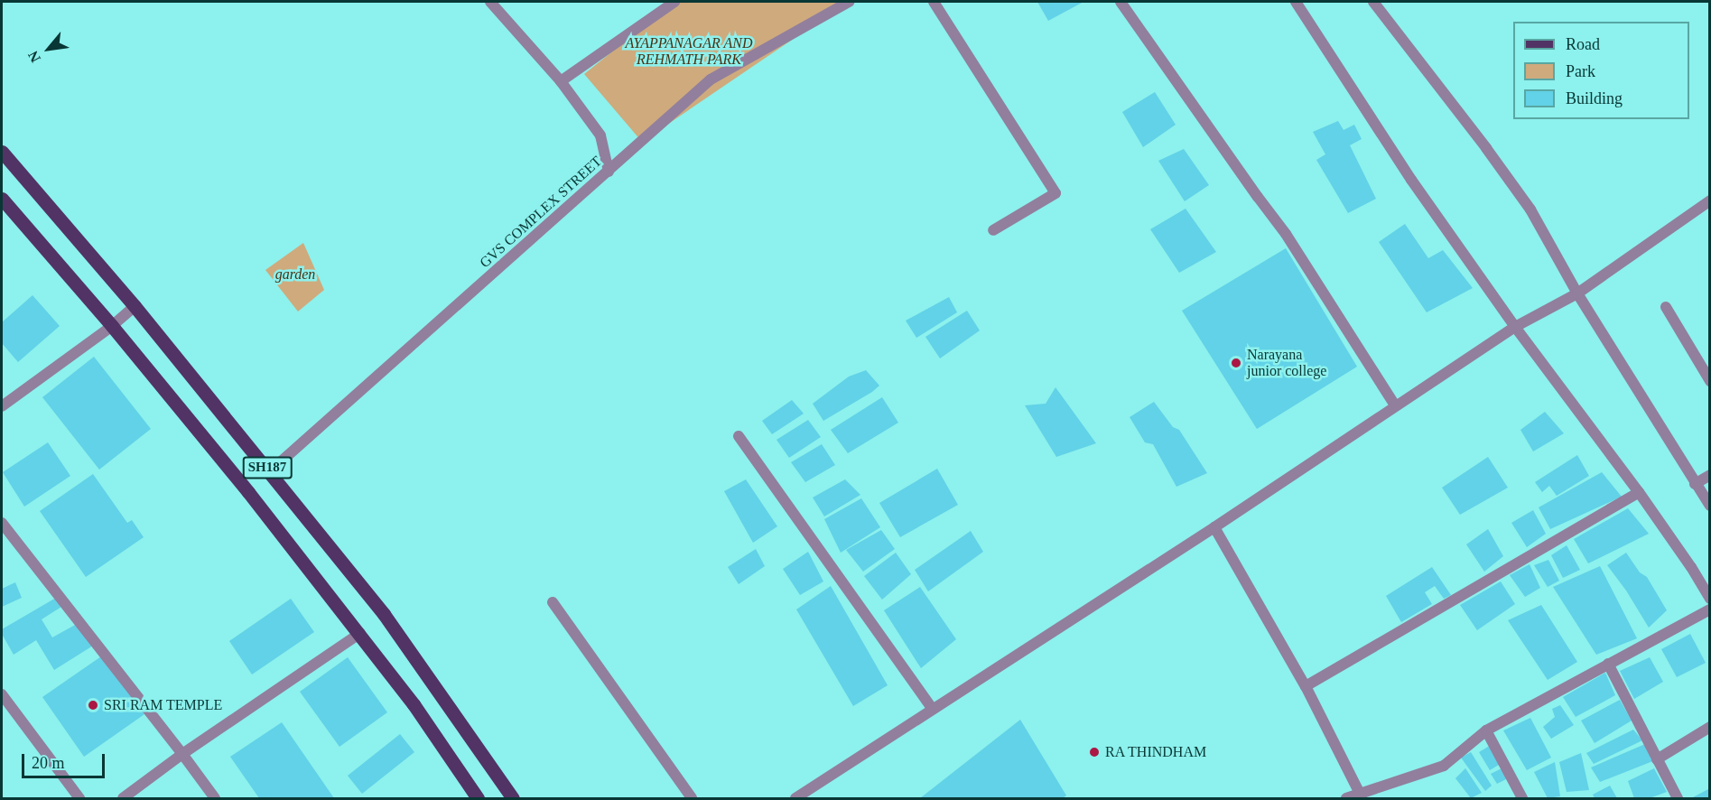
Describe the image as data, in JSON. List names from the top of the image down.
{
  "streets": {
    "main road": ["SH187"],
    "street": ["GVS COMPLEX STREET"]
  },
  "crossings": [
    ["GVS COMPLEX STREET", "SH187"]
  ],
  "parks": ["AYAPPANAGAR AND REHMATH PARK", "garden"],
  "places": ["Narayana junior college", "SRI RAM TEMPLE", "RA THINDHAM"],
  "legend": ["Road", "Park", "Building"],
  "scale_bar": "20 m",
  "north": "bottom left"
}
